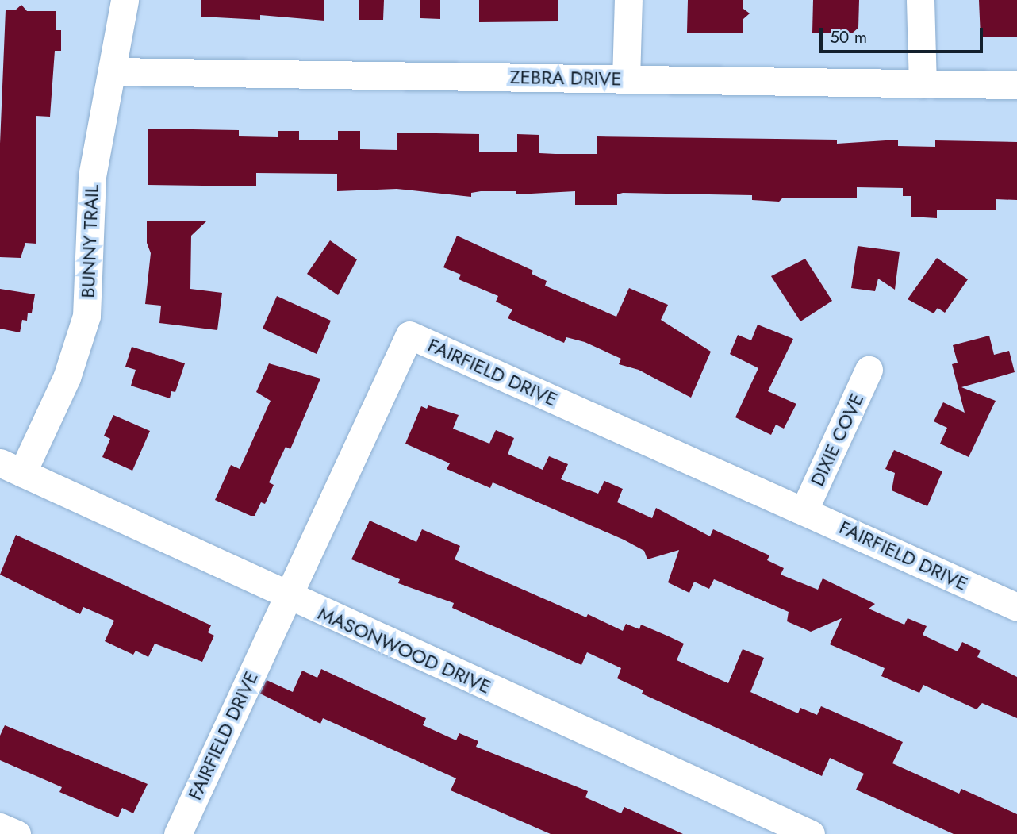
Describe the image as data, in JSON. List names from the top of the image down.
{
  "streets": {
    "street": [
      "ZEBRA DRIVE",
      "BUNNY TRAIL",
      "FAIRFIELD DRIVE",
      "DIXIE COVE",
      "MASONWOOD DRIVE"
    ]
  },
  "crossings": [
    ["ZEBRA DRIVE", "BUNNY TRAIL"],
    ["BUNNY TRAIL", "MASONWOOD DRIVE"],
    ["FAIRFIELD DRIVE", "DIXIE COVE"],
    ["FAIRFIELD DRIVE", "MASONWOOD DRIVE"]
  ],
  "scale_bar": "50 m"
}
